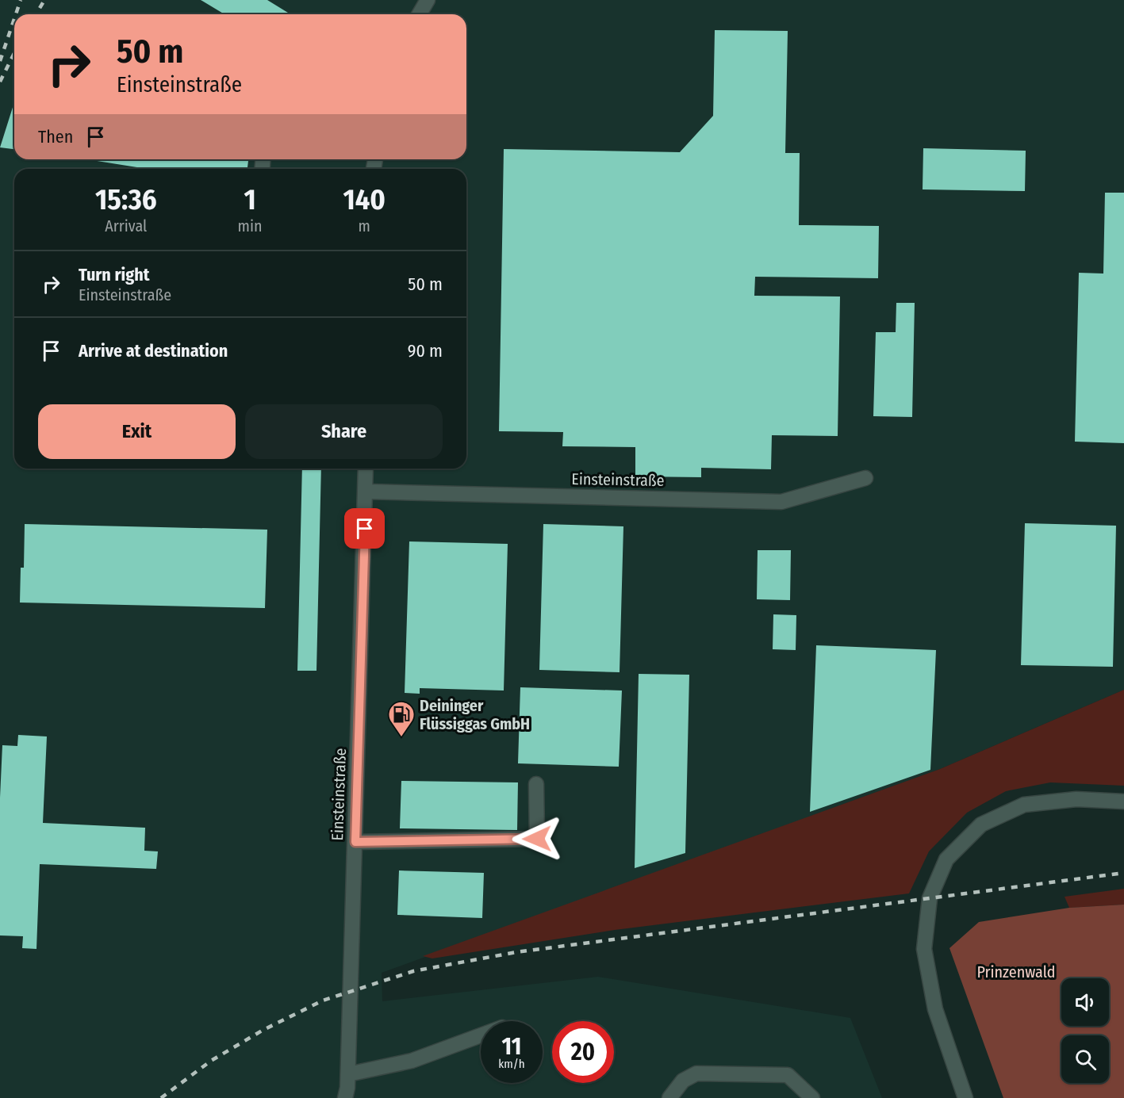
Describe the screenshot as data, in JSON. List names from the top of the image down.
{
  "streets": {
    "street": ["Einsteinstraße"]
  },
  "parks": ["Prinzenwald"],
  "places": {
    "fuel station": ["Deininger Flüssiggas GmbH"]
  },
  "page": {
    "turn": ["50 m", "Einsteinstraße"],
    "then": "Then",
    "eta": [
      "15:36",
      "Arrival",
      "1",
      "min",
      "140",
      "m"
    ],
    "list": [
      {
        "name": "Turn right",
        "note": "Einsteinstraße",
        "value": "50 m"
      },
      {
        "name": "Arrive at destination",
        "value": "90 m"
      }
    ],
    "buttons": ["Exit", "Share"],
    "speed": "11 km/h",
    "limit": "20"
  }
}
